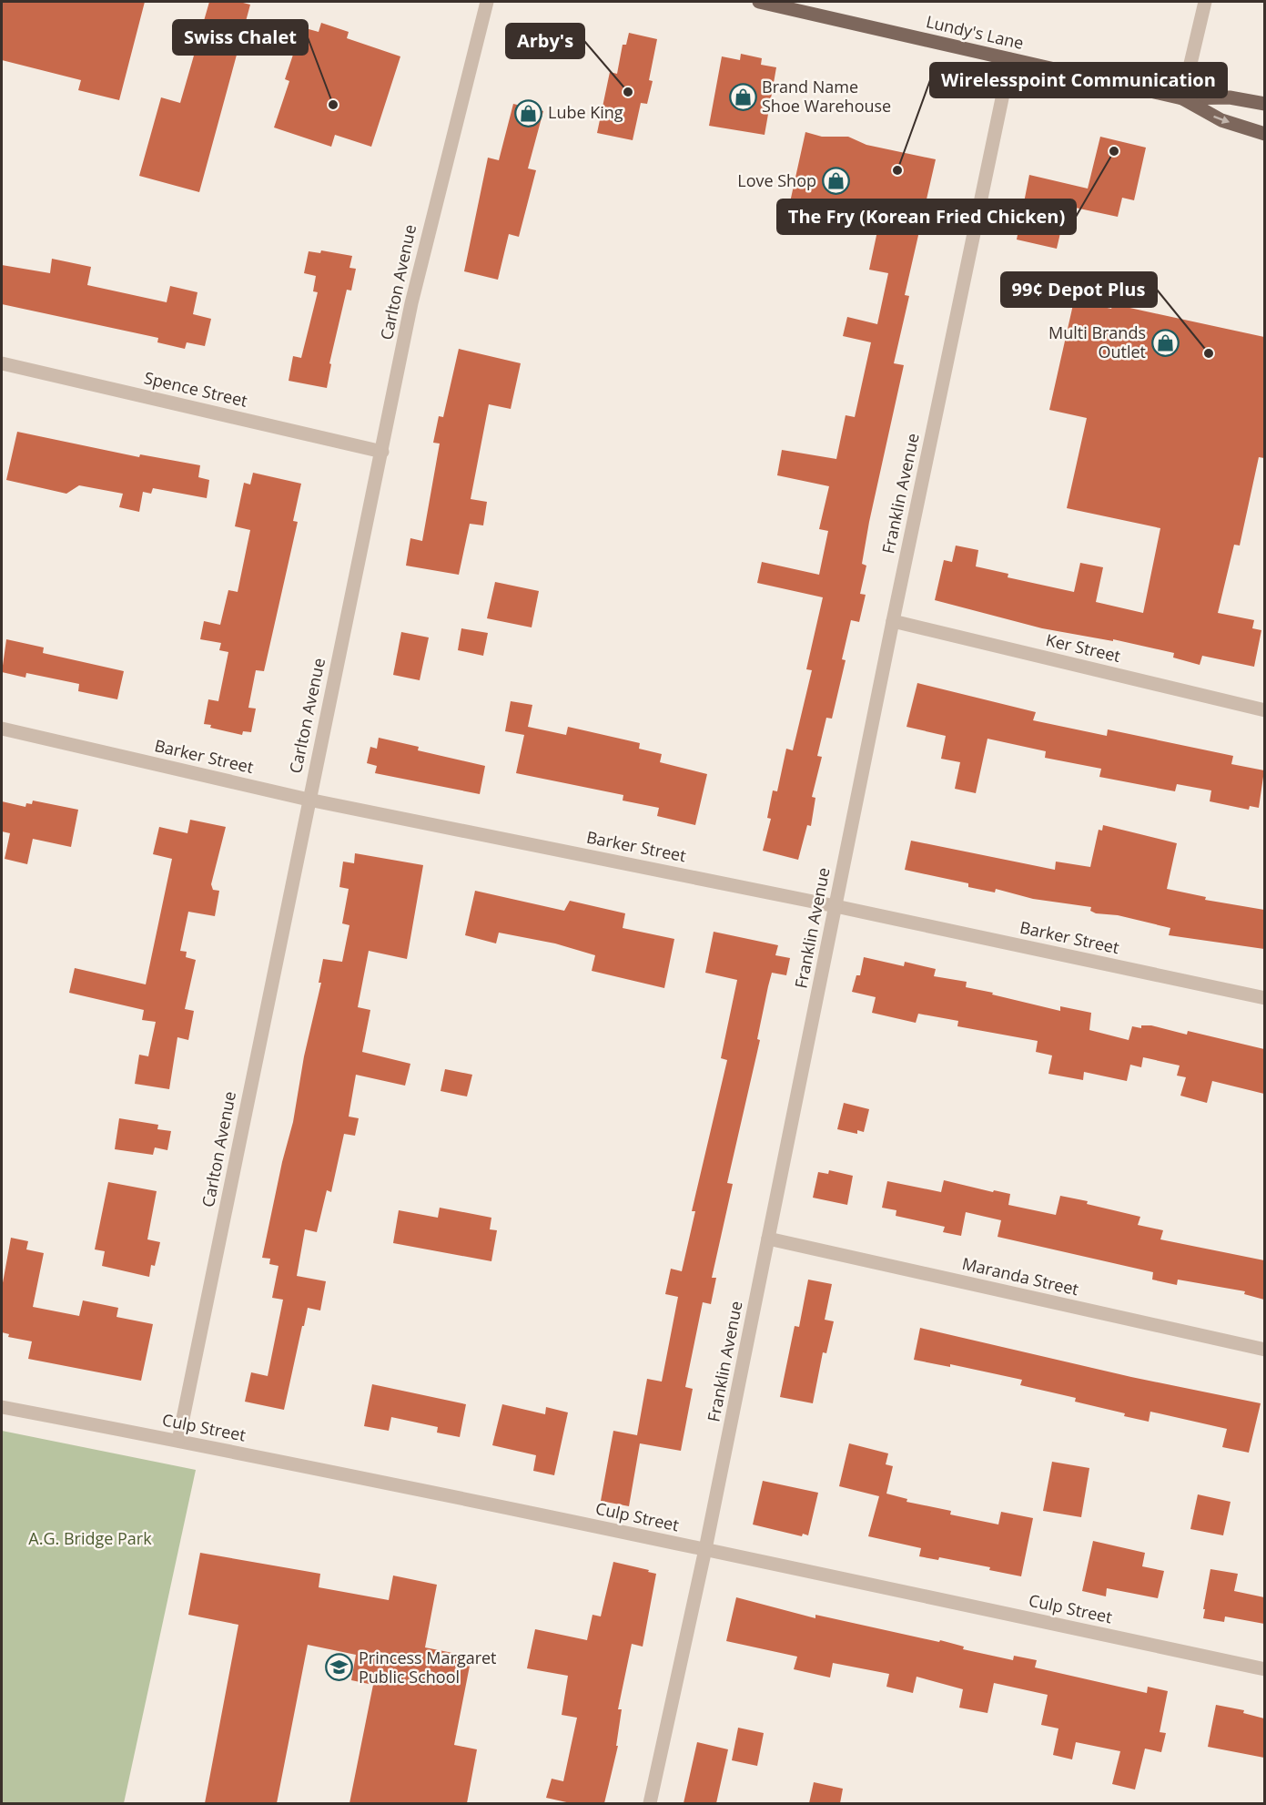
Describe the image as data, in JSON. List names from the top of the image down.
{
  "streets": {
    "main road": ["Lundy's Lane"],
    "street": [
      "Carlton Avenue",
      "Spence Street",
      "Franklin Avenue",
      "Ker Street",
      "Barker Street",
      "Maranda Street",
      "Culp Street"
    ]
  },
  "crossings": [
    ["Lundy's Lane", "Franklin Avenue"],
    ["Carlton Avenue", "Spence Street"],
    ["Carlton Avenue", "Barker Street"],
    ["Carlton Avenue", "Culp Street"],
    ["Franklin Avenue", "Ker Street"],
    ["Franklin Avenue", "Barker Street"],
    ["Franklin Avenue", "Maranda Street"],
    ["Franklin Avenue", "Culp Street"]
  ],
  "parks": ["A.G. Bridge Park"],
  "places": {
    "other": [
      "Arby's",
      "Swiss Chalet",
      "The Fry (Korean Fried Chicken)",
      "Wirelesspoint Communication",
      "99¢ Depot Plus"
    ],
    "shop": [
      "Brand Name Shoe Warehouse",
      "Lube King",
      "Love Shop",
      "Multi Brands Outlet"
    ],
    "school or university": ["Princess Margaret Public School"]
  }
}
